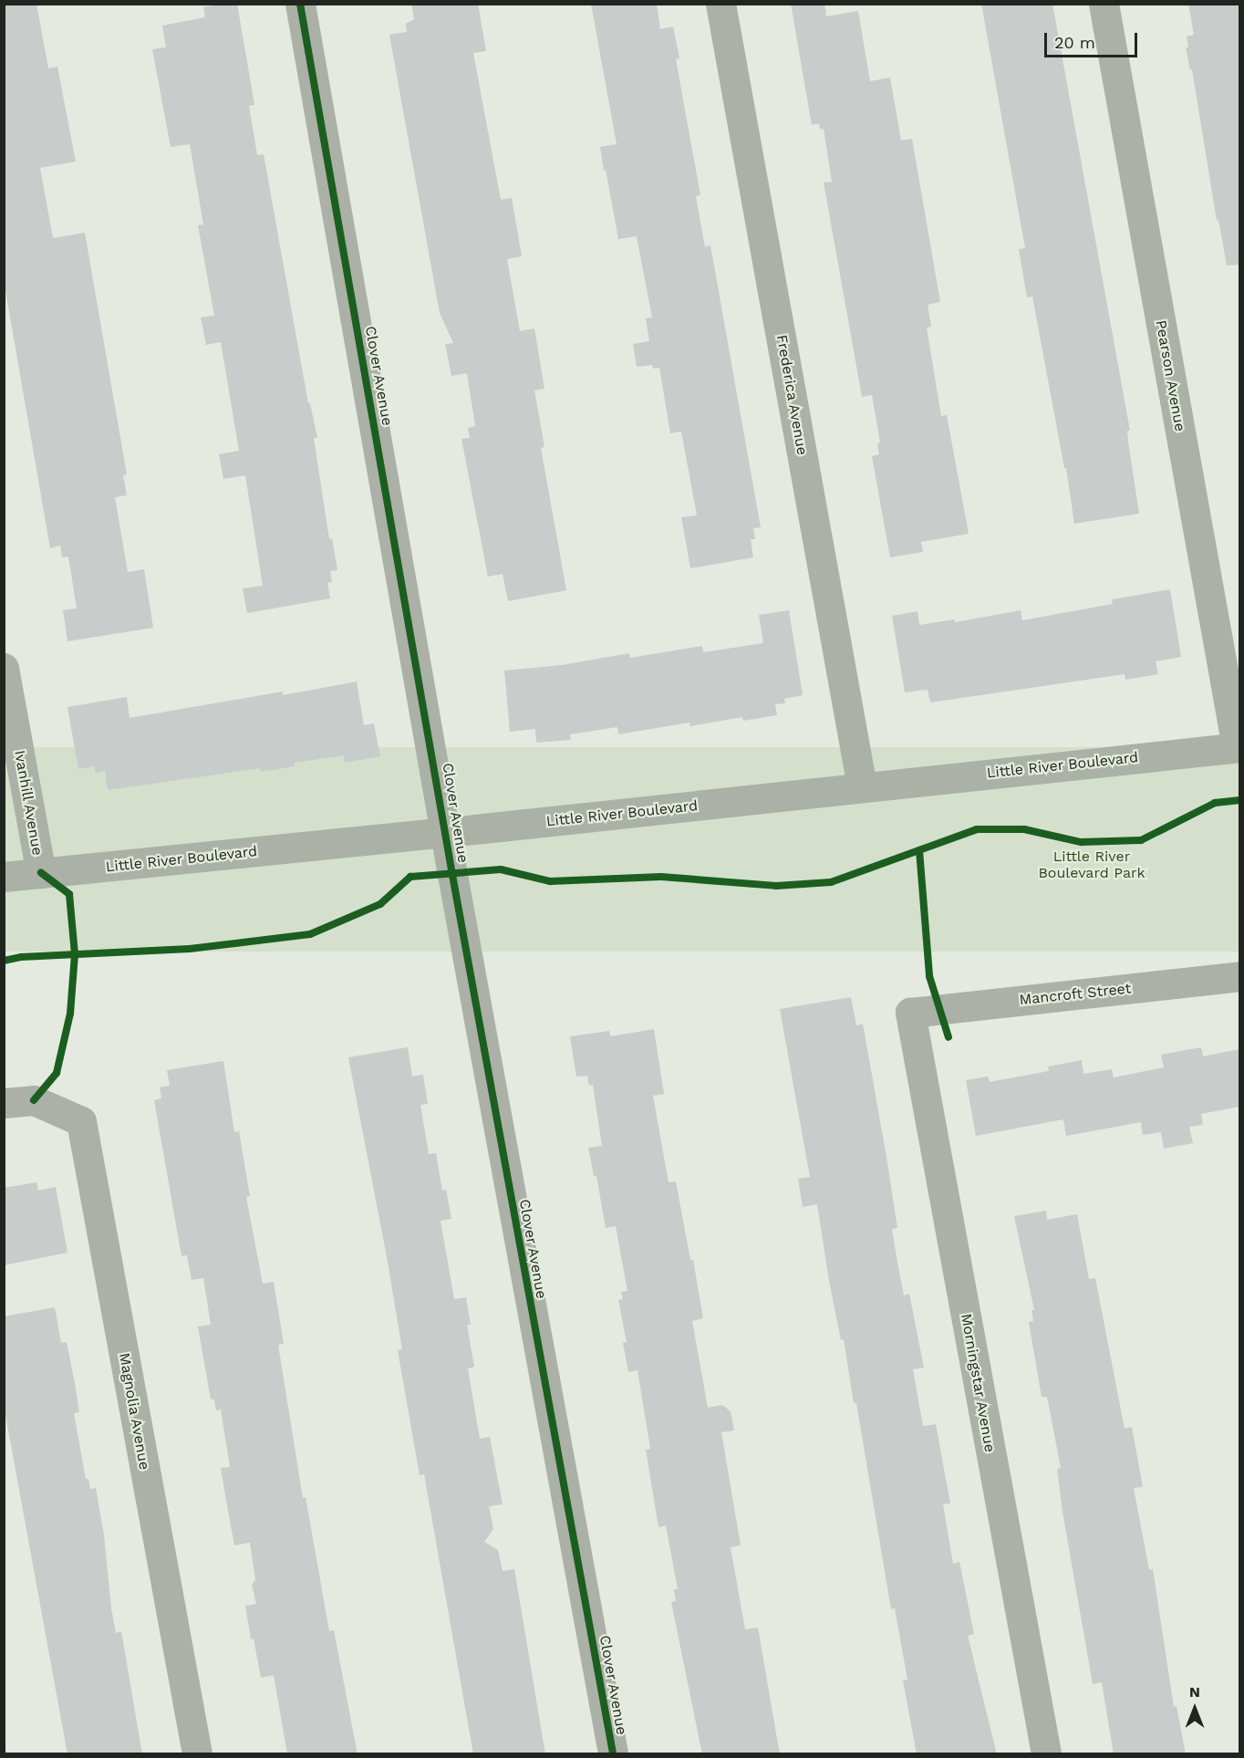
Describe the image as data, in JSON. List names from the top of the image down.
{
  "streets": {
    "street": [
      "Clover Avenue",
      "Pearson Avenue",
      "Frederica Avenue",
      "Little River Boulevard",
      "Ivanhill Avenue",
      "Mancroft Street",
      "Morningstar Avenue",
      "Magnolia Avenue"
    ]
  },
  "crossings": [
    ["Clover Avenue", "Little River Boulevard"],
    ["Pearson Avenue", "Little River Boulevard"],
    ["Frederica Avenue", "Little River Boulevard"],
    ["Little River Boulevard", "Ivanhill Avenue"],
    ["Mancroft Street", "Morningstar Avenue"]
  ],
  "parks": ["Little River Boulevard Park"],
  "scale_bar": "20 m",
  "north": "top"
}
